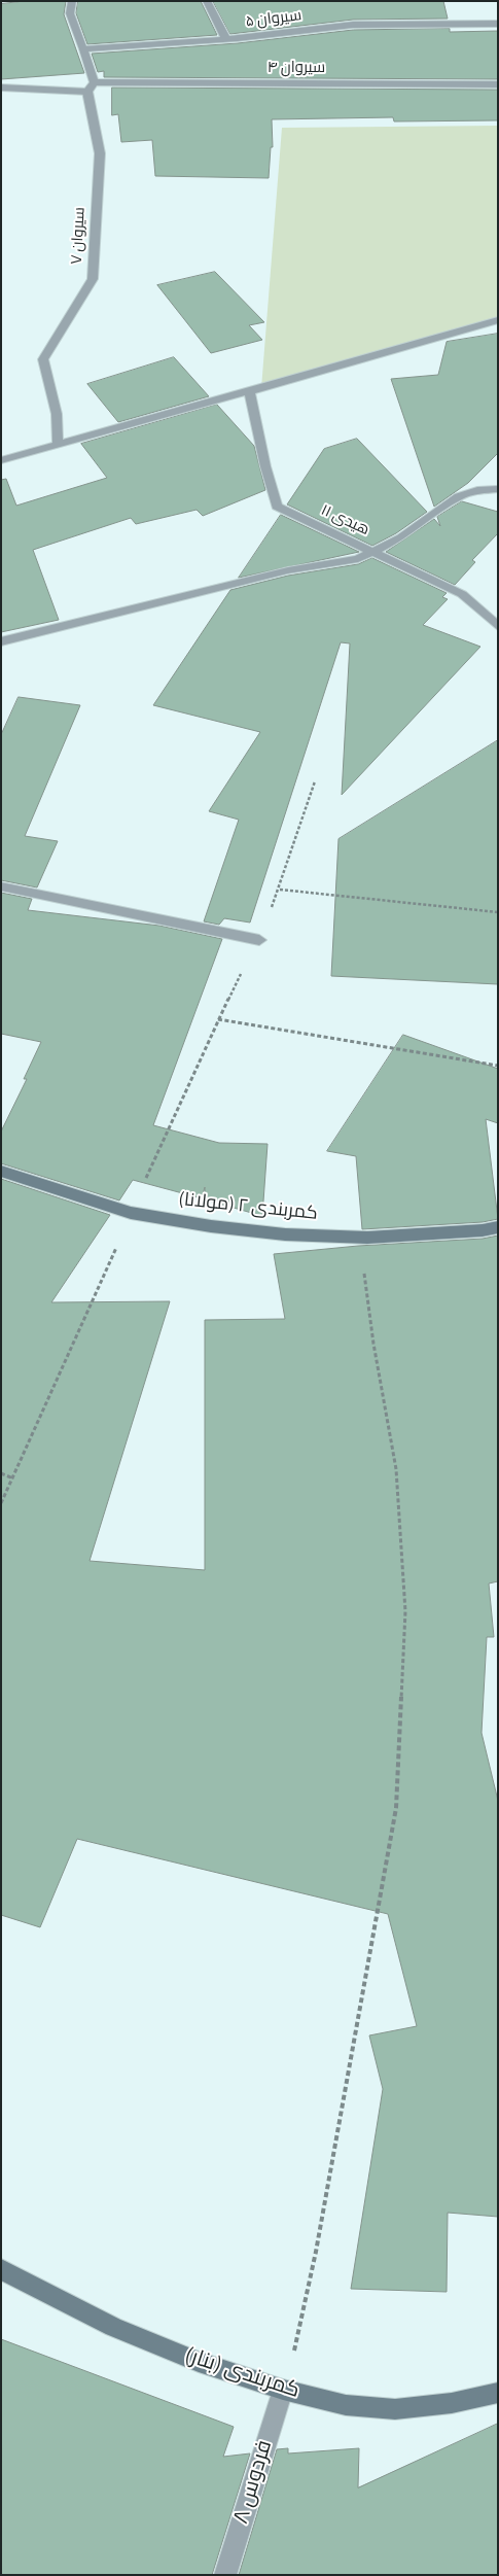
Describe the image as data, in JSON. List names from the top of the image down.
{
  "streets": {
    "street": [
      "سیروان ۵",
      "سیروان ۴",
      "سیروان ۷",
      "هیدی ۱۱",
      "کمربندی ۲ (مولانا)",
      "کمربندی (بنار)",
      "فردوس ۸"
    ]
  },
  "crossings": [
    ["کمربندی (بنار)", "فردوس ۸"]
  ]
}
